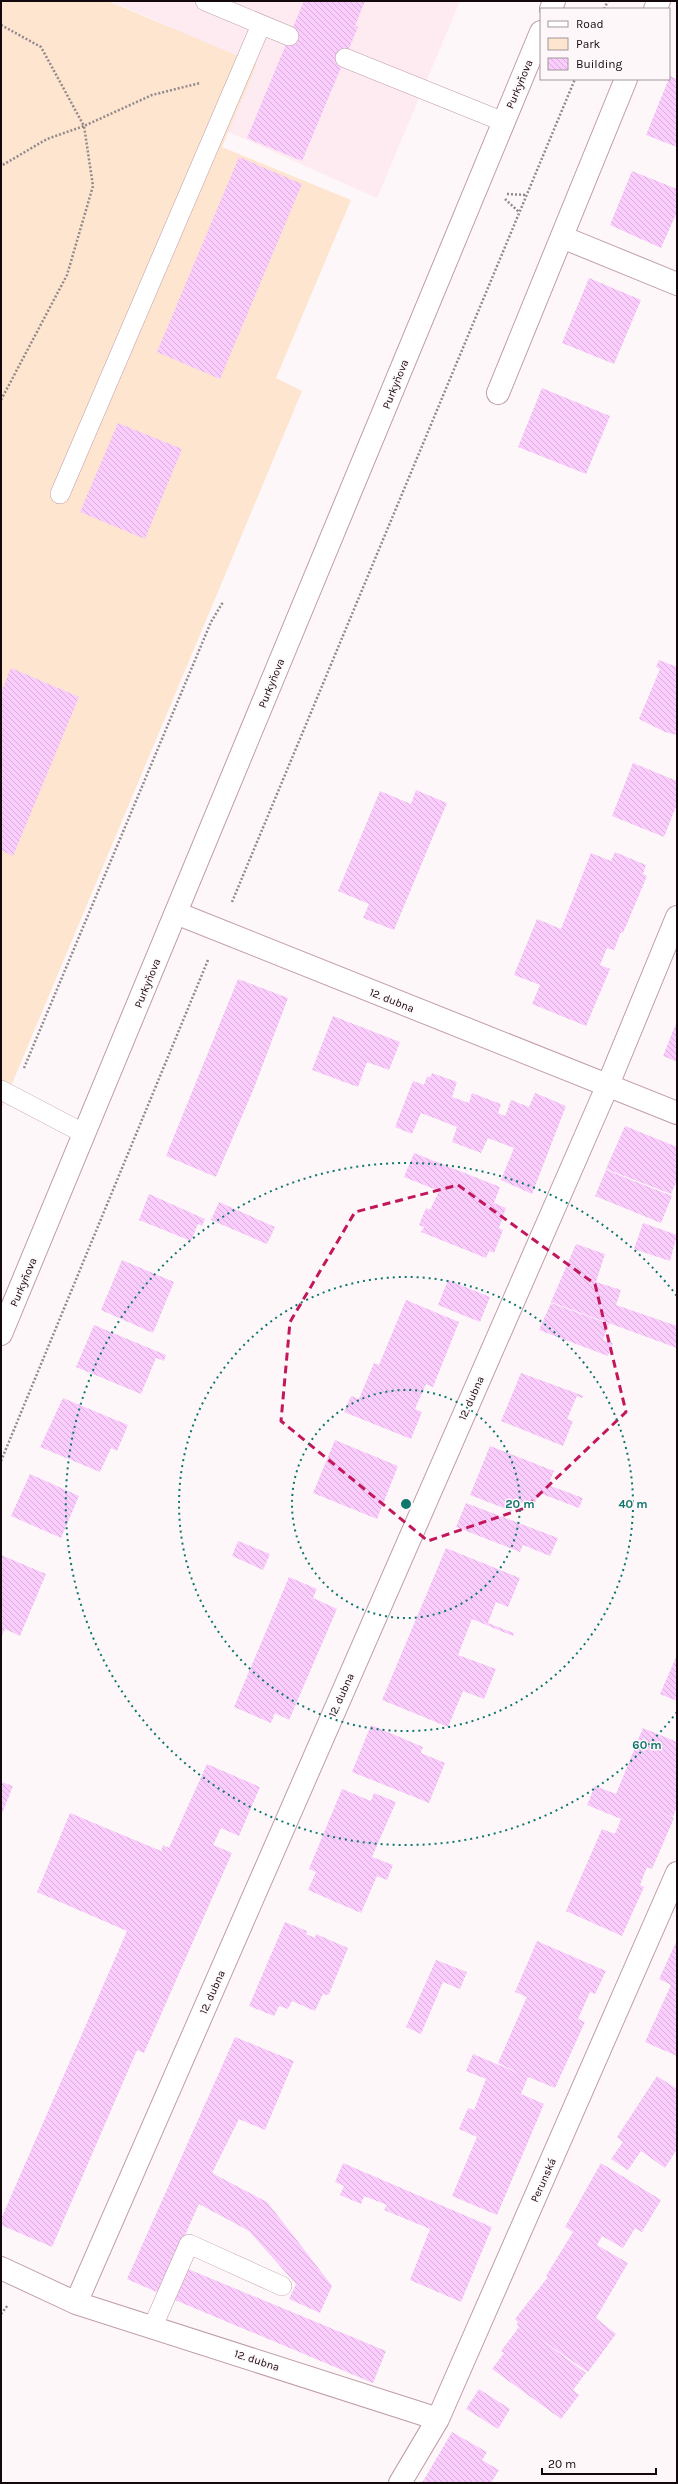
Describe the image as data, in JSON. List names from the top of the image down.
{
  "streets": {
    "street": ["Purkyňova", "12. dubna", "Perunská"]
  },
  "crossings": [
    ["Purkyňova", "12. dubna"],
    ["12. dubna", "Perunská"]
  ],
  "legend": ["Road", "Park", "Building"],
  "scale_bar": "20 m",
  "rings": ["20 m", "40 m", "60 m"]
}
